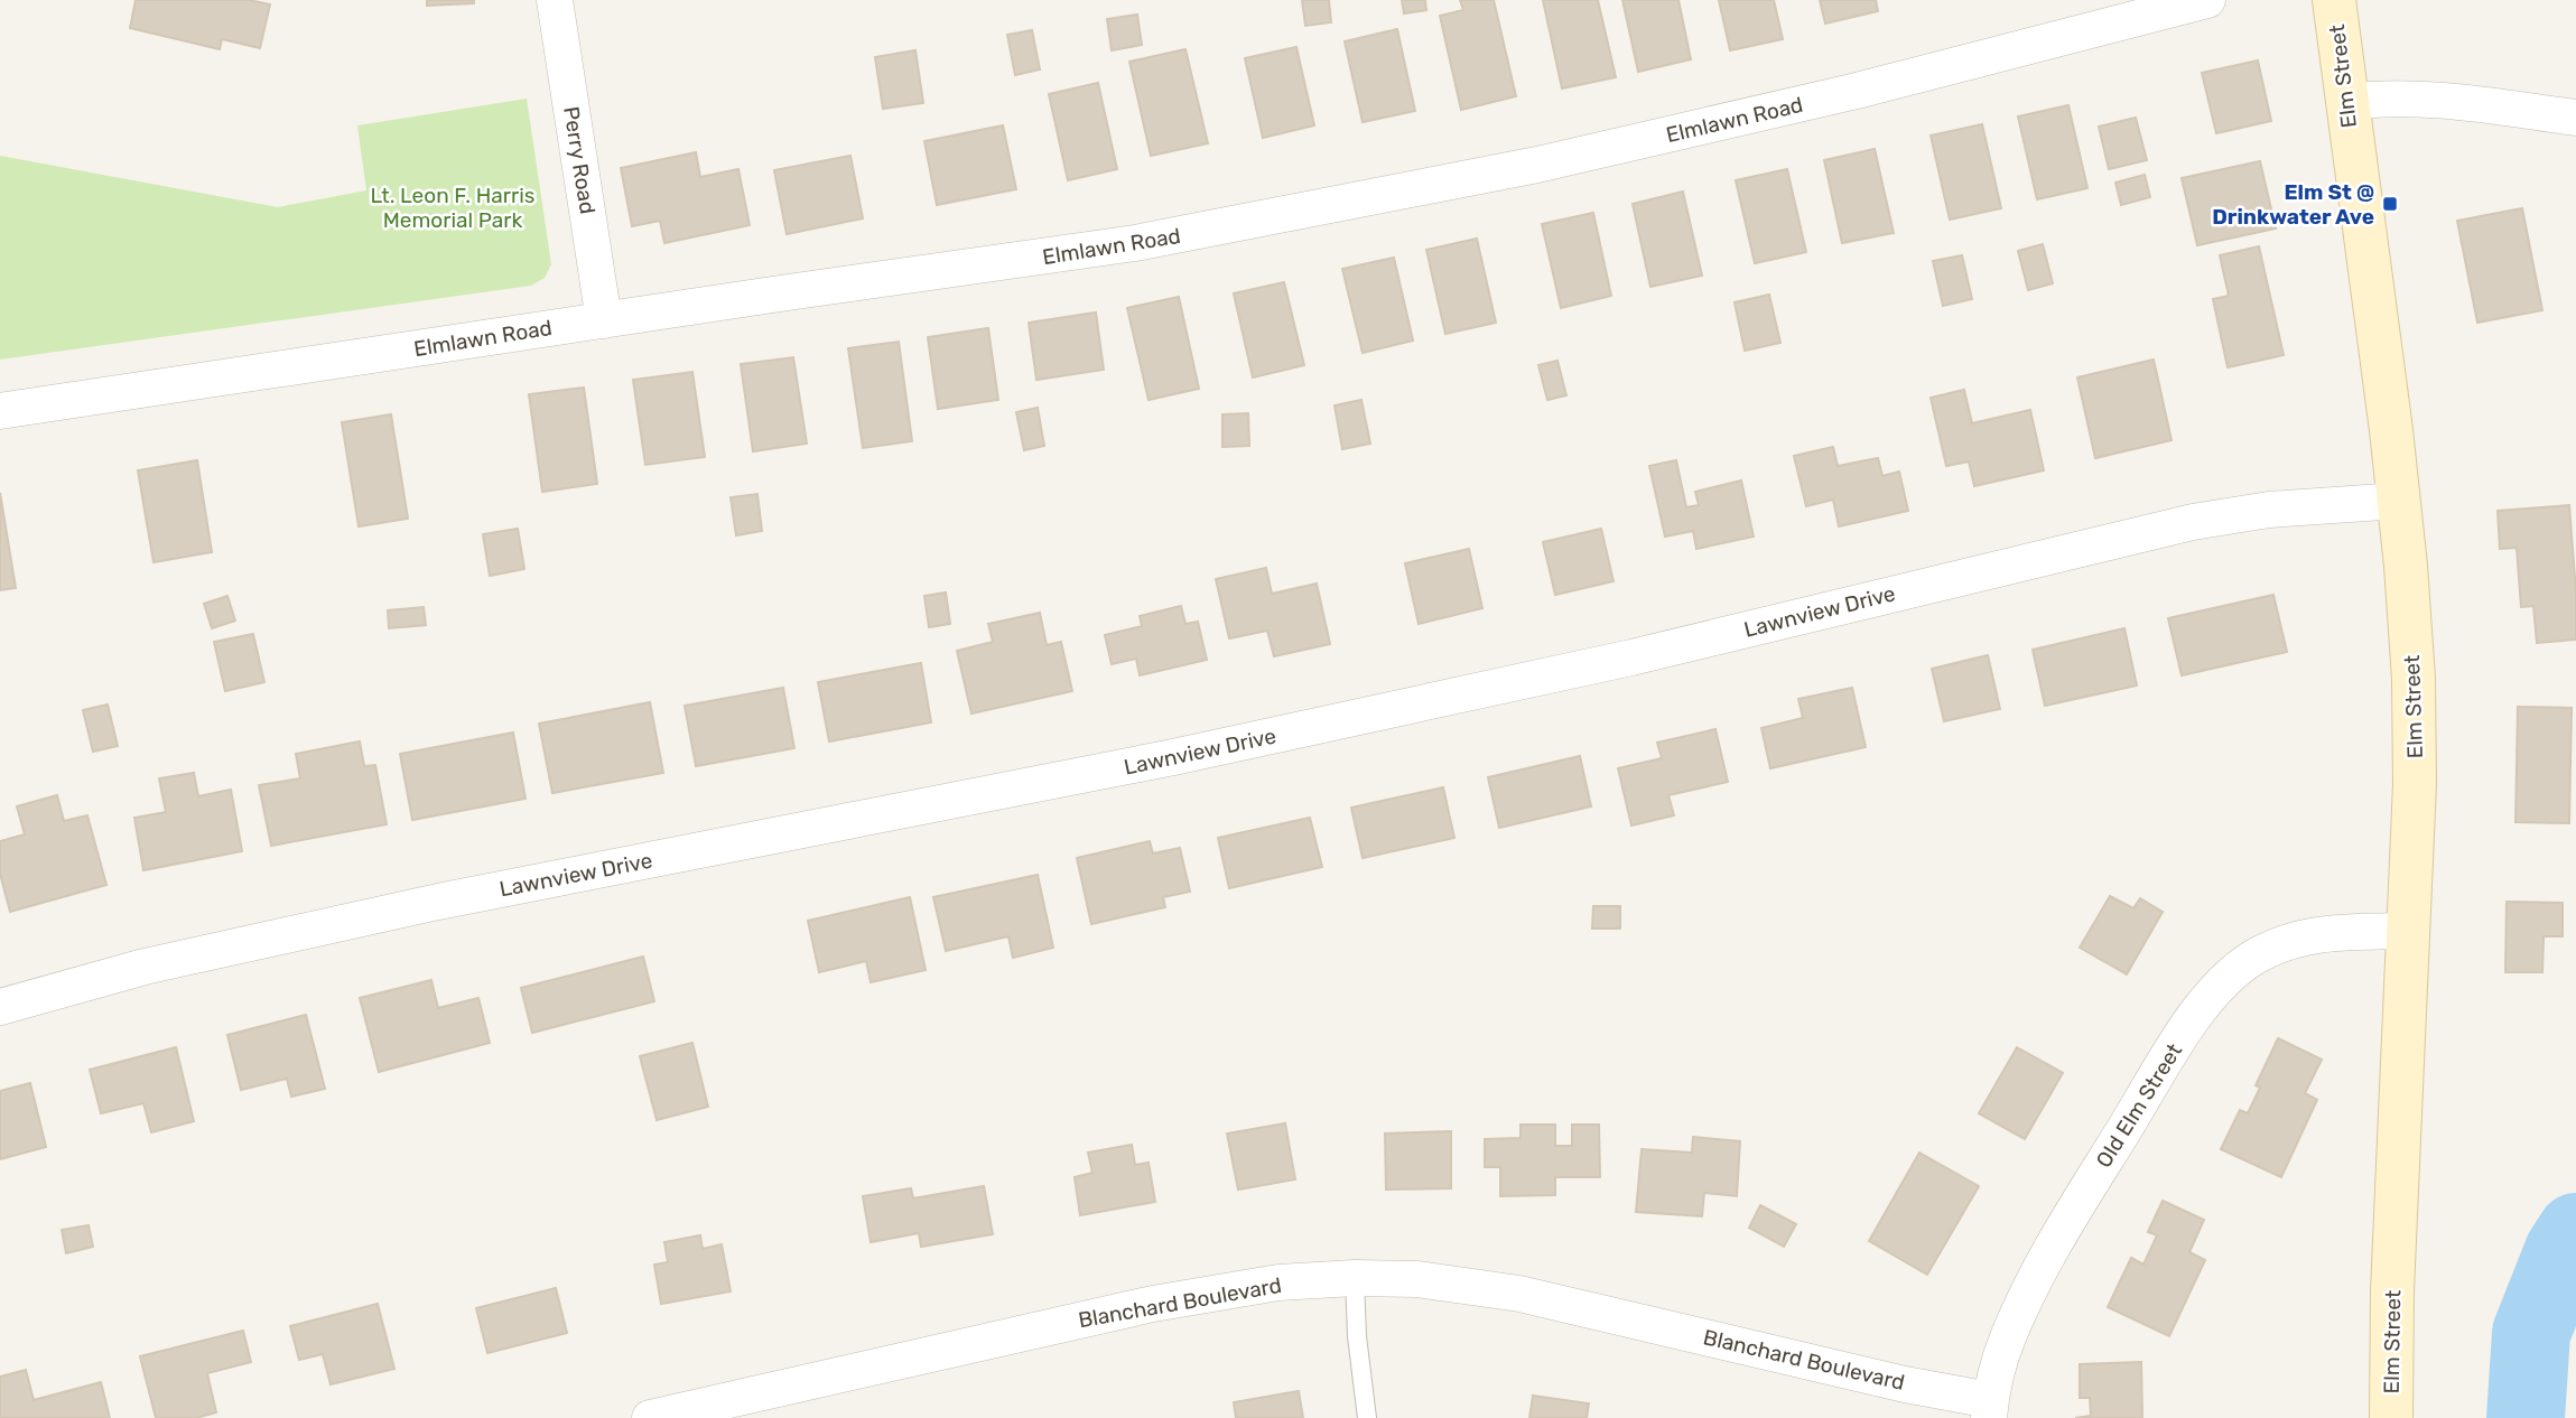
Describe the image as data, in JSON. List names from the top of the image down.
{
  "streets": {
    "main road": ["Elm Street"],
    "street": [
      "Elmlawn Road",
      "Perry Road",
      "Lawnview Drive",
      "Old Elm Street",
      "Blanchard Boulevard"
    ]
  },
  "crossings": [
    ["Elm Street", "Lawnview Drive"],
    ["Elm Street", "Old Elm Street"],
    ["Elmlawn Road", "Perry Road"],
    ["Old Elm Street", "Blanchard Boulevard"]
  ],
  "parks": ["Lt. Leon F. Harris Memorial Park"],
  "places": {
    "transit": ["Elm St @ Drinkwater Ave"]
  }
}
